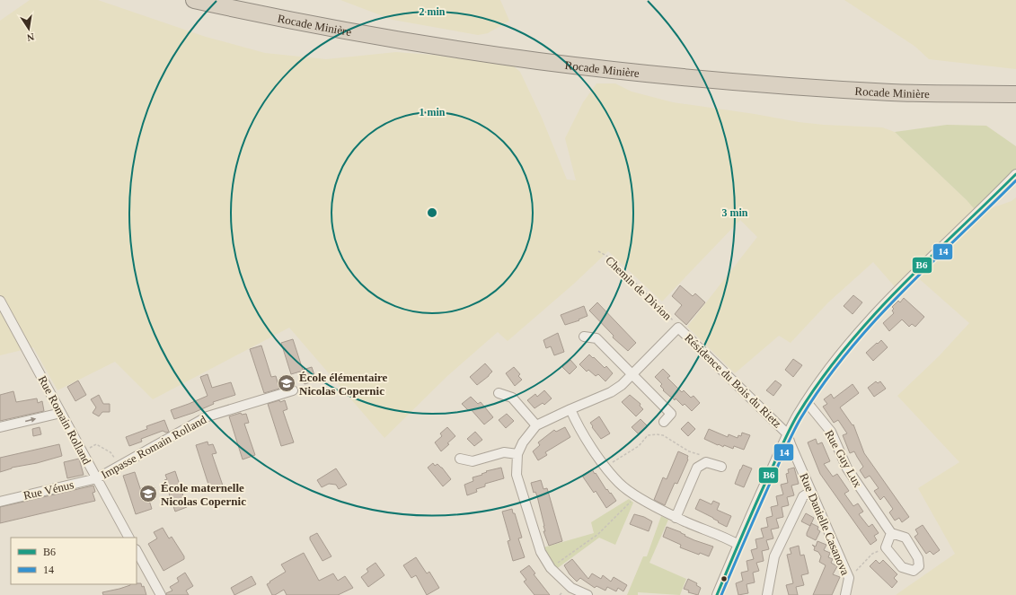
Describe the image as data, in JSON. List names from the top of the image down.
{
  "streets": {
    "highway": ["Rocade Minière"],
    "street": [
      "Résidence du Bois du Rietz",
      "Rue Romain Rolland",
      "Impasse Romain Rolland",
      "Rue Guy Lux",
      "Rue Vénus",
      "Rue Danielle Casanova"
    ],
    "path": ["Chemin de Divion"]
  },
  "crossings": [
    ["Chemin de Divion", "Résidence du Bois du Rietz"],
    ["Résidence du Bois du Rietz", "Rue Danielle Casanova"],
    ["Rue Romain Rolland", "Impasse Romain Rolland"],
    ["Rue Romain Rolland", "Rue Vénus"],
    ["Impasse Romain Rolland", "Rue Vénus"]
  ],
  "places": {
    "school or university": ["École élémentaire Nicolas Copernic", "École maternelle Nicolas Copernic"]
  },
  "lines": ["transit line B6", "transit line 14"],
  "legend": ["B6", "14"],
  "north": "bottom",
  "rings": ["2 min", "1 min", "3 min"]
}
